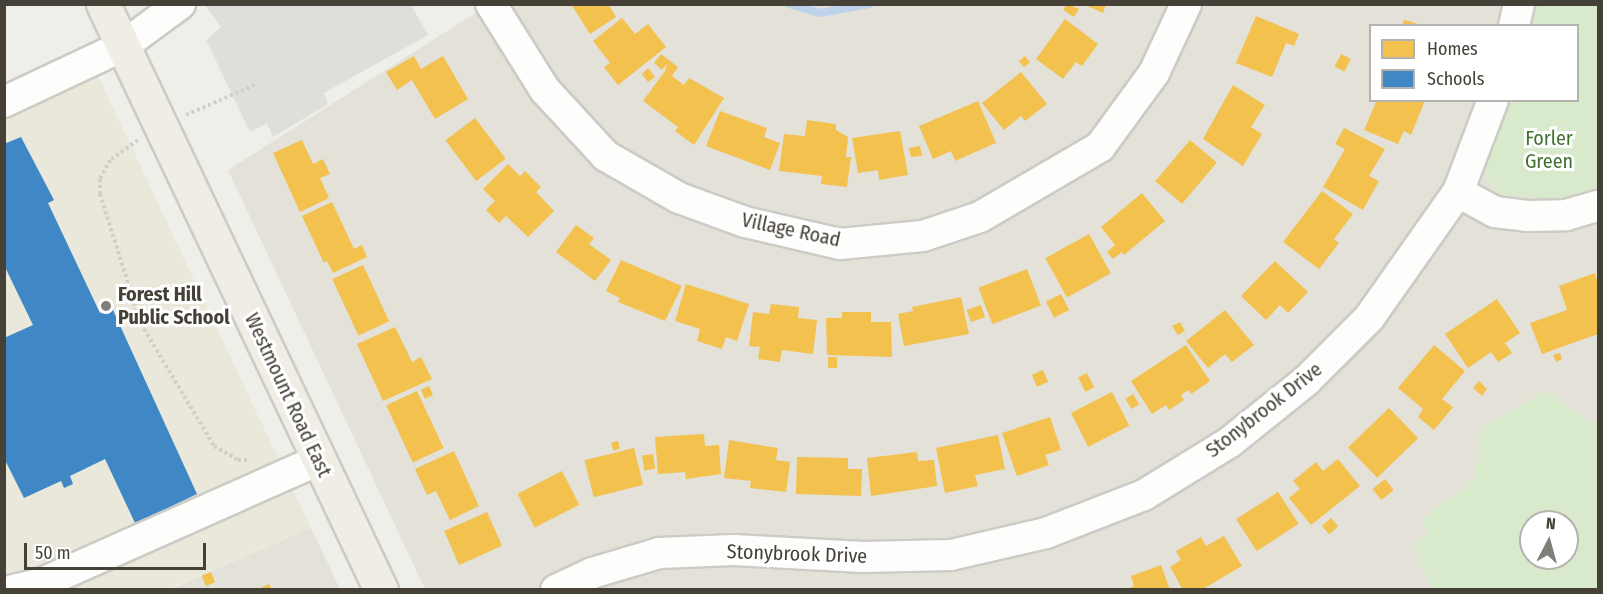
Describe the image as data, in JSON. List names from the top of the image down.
{
  "streets": {
    "main road": ["Westmount Road East"],
    "street": ["Village Road", "Stonybrook Drive"]
  },
  "parks": ["Forler Green"],
  "places": ["Forest Hill Public School"],
  "legend": ["Homes", "Schools"],
  "scale_bar": "50 m",
  "north": "top"
}
